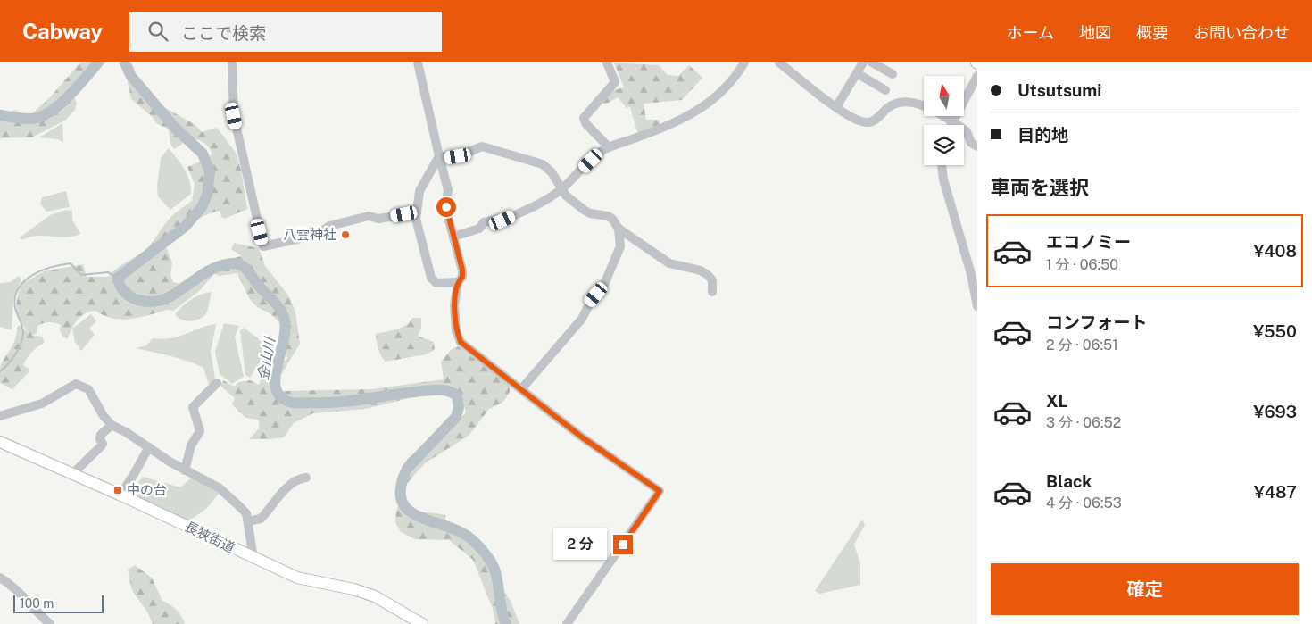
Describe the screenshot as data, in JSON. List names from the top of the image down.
{
  "streets": {
    "main road": ["長狭街道"]
  },
  "water": ["金山川"],
  "places": {
    "other": ["八雲神社"],
    "transit": ["中の台"]
  },
  "scale_bar": "100 m",
  "north": "top",
  "page": {
    "header": "Cabway",
    "search": "ここで検索",
    "nav": [
      "ホーム",
      "地図",
      "概要",
      "お問い合わせ"
    ],
    "banner": ["Utsutsumi", "目的地"],
    "heading": "車両を選択",
    "list": [
      {
        "name": "エコノミー",
        "note": "1 分 · 06:50",
        "value": "¥408"
      },
      {
        "name": "コンフォート",
        "note": "2 分 · 06:51",
        "value": "¥550"
      },
      {
        "name": "XL",
        "note": "3 分 · 06:52",
        "value": "¥693"
      },
      {
        "name": "Black",
        "note": "4 分 · 06:53",
        "value": "¥487"
      }
    ],
    "bubble": "2 分",
    "buttons": "確定",
    "scale": "100 m"
  }
}
